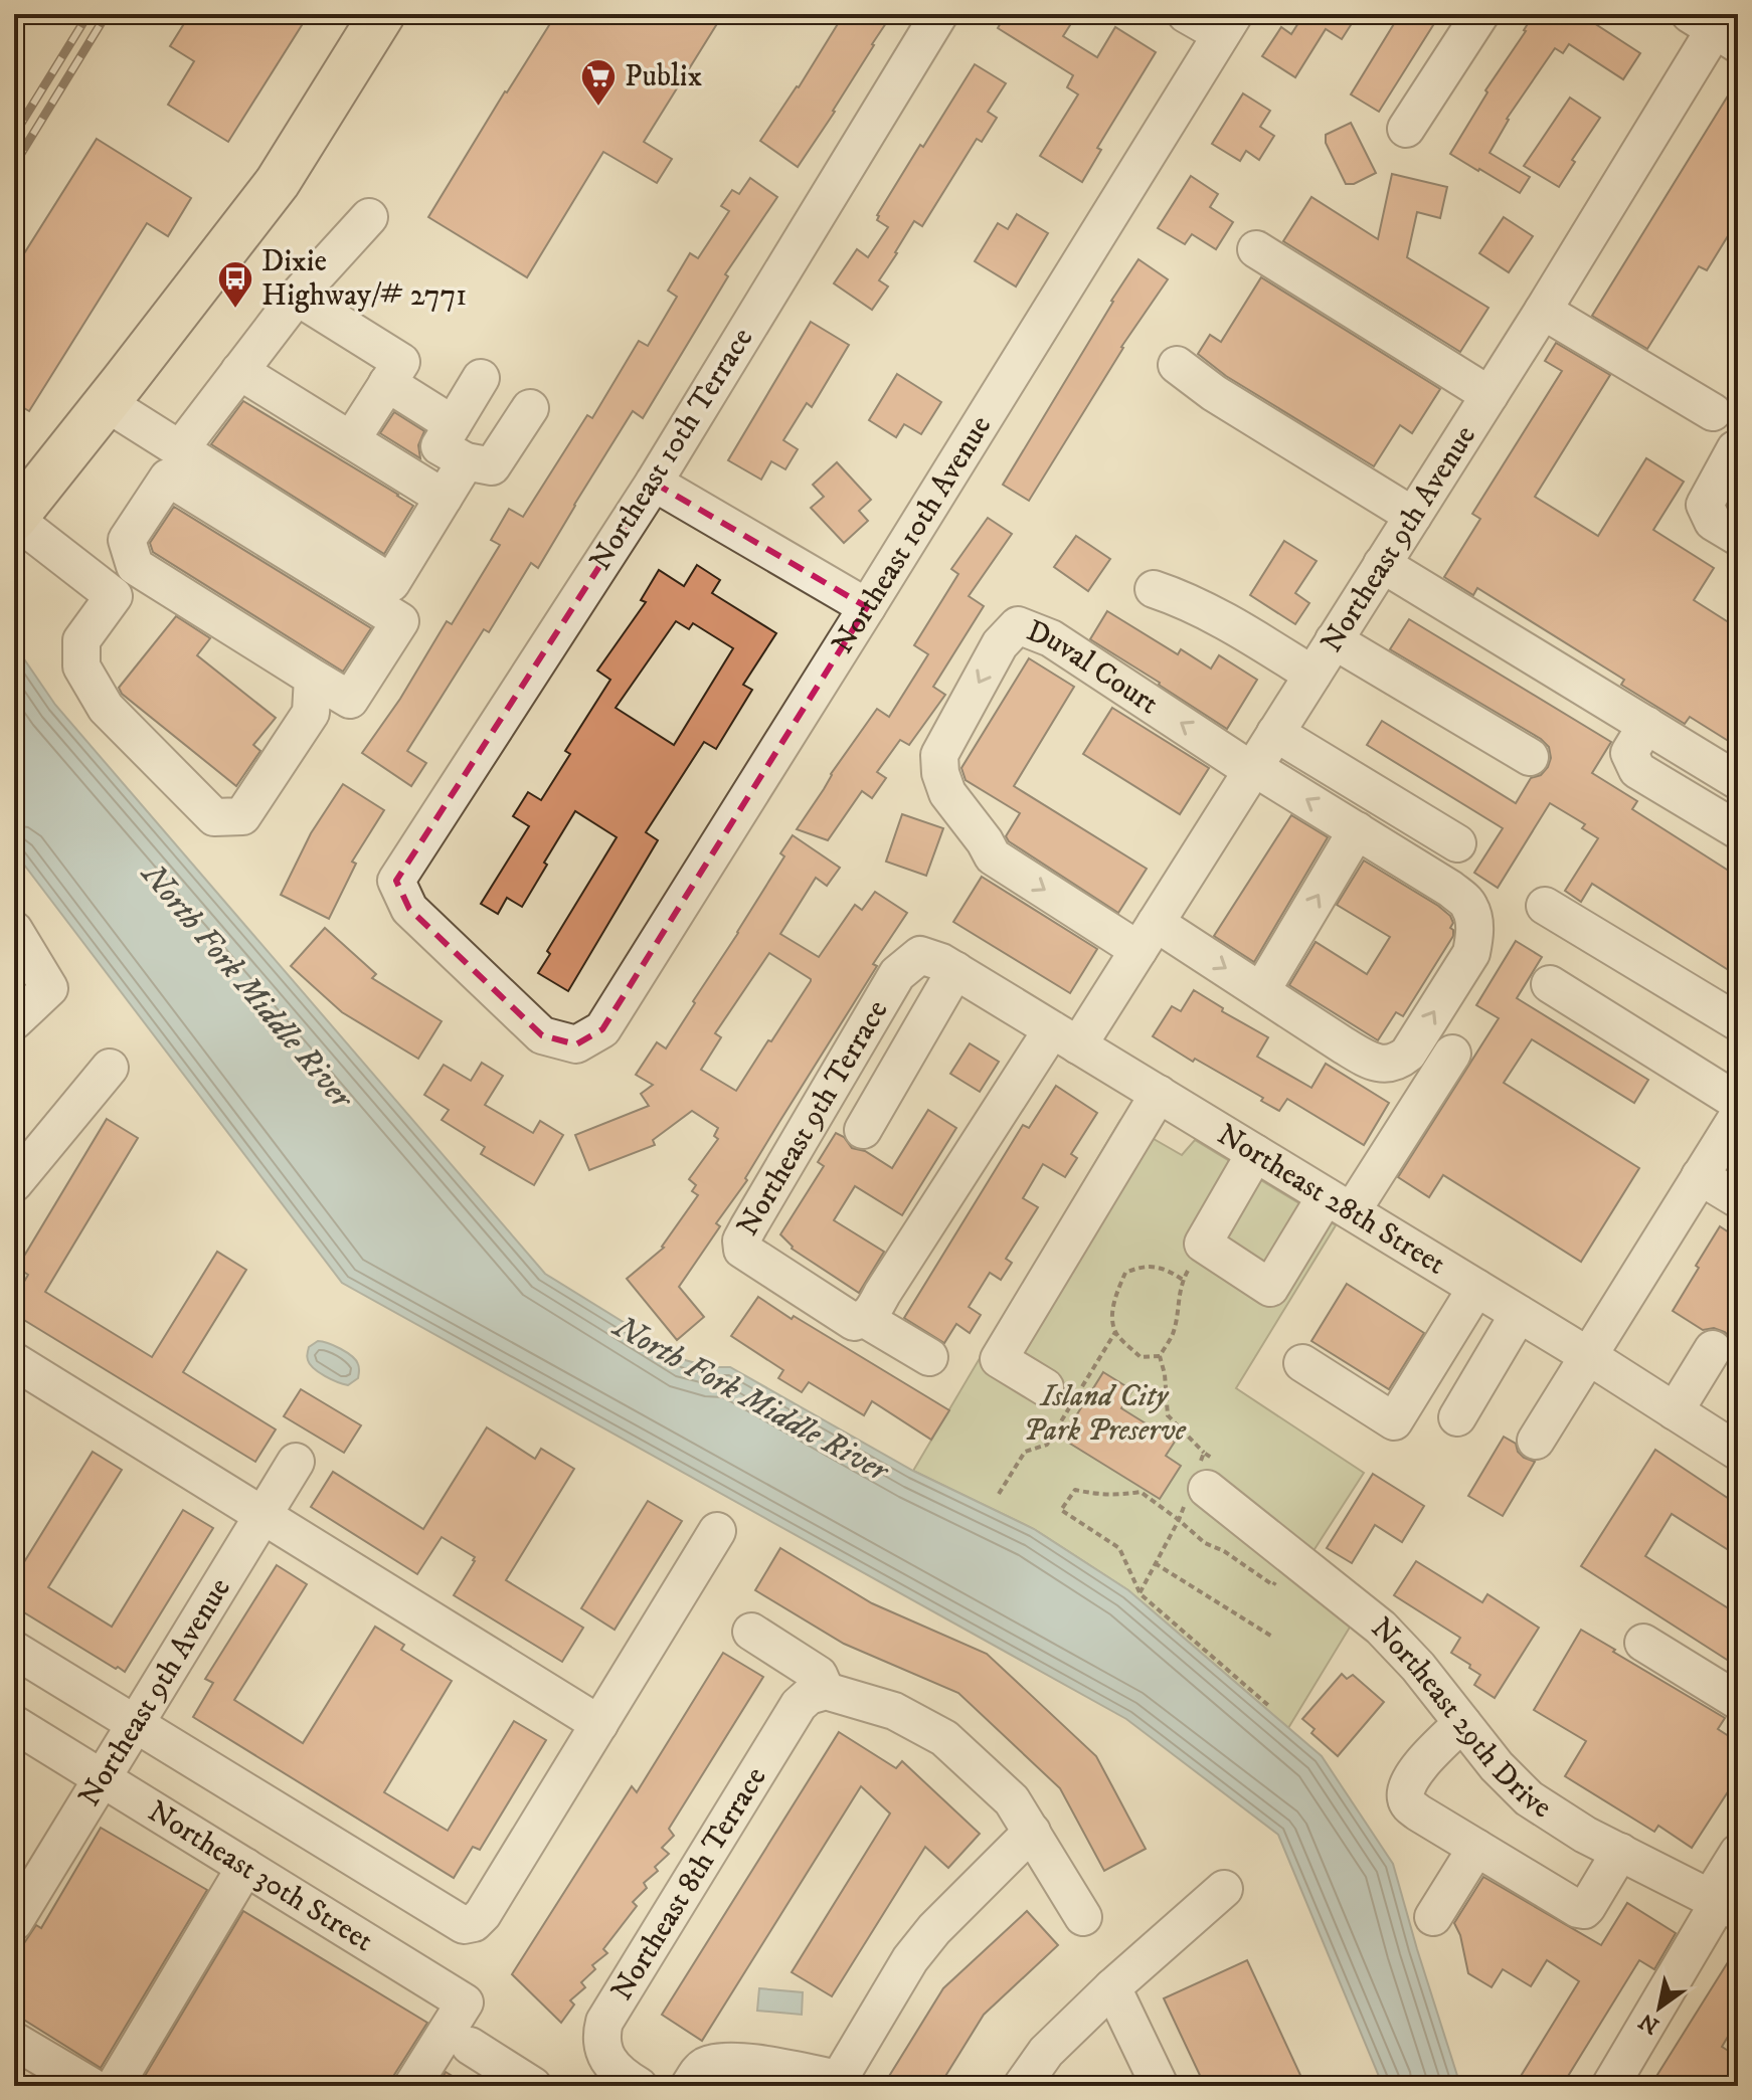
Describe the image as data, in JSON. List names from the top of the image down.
{
  "streets": {
    "street": [
      "Northeast 10th Terrace",
      "Northeast 10th Avenue",
      "Northeast 9th Avenue",
      "Duval Court",
      "Northeast 9th Terrace",
      "Northeast 28th Street",
      "Northeast 29th Drive",
      "Northeast 30th Street",
      "Northeast 8th Terrace"
    ]
  },
  "crossings": [
    ["Northeast 10th Terrace", "Northeast 10th Avenue"],
    ["Northeast 9th Avenue", "Duval Court"],
    ["Northeast 9th Avenue", "Northeast 28th Street"],
    ["Northeast 9th Avenue", "Northeast 30th Street"],
    ["Northeast 9th Terrace", "Northeast 28th Street"]
  ],
  "water": ["North Fork Middle River"],
  "parks": ["Island City Park Preserve"],
  "places": {
    "supermarket": ["Publix"],
    "bus stop": ["Dixie Highway/# 2771"]
  },
  "north": "bottom left"
}
